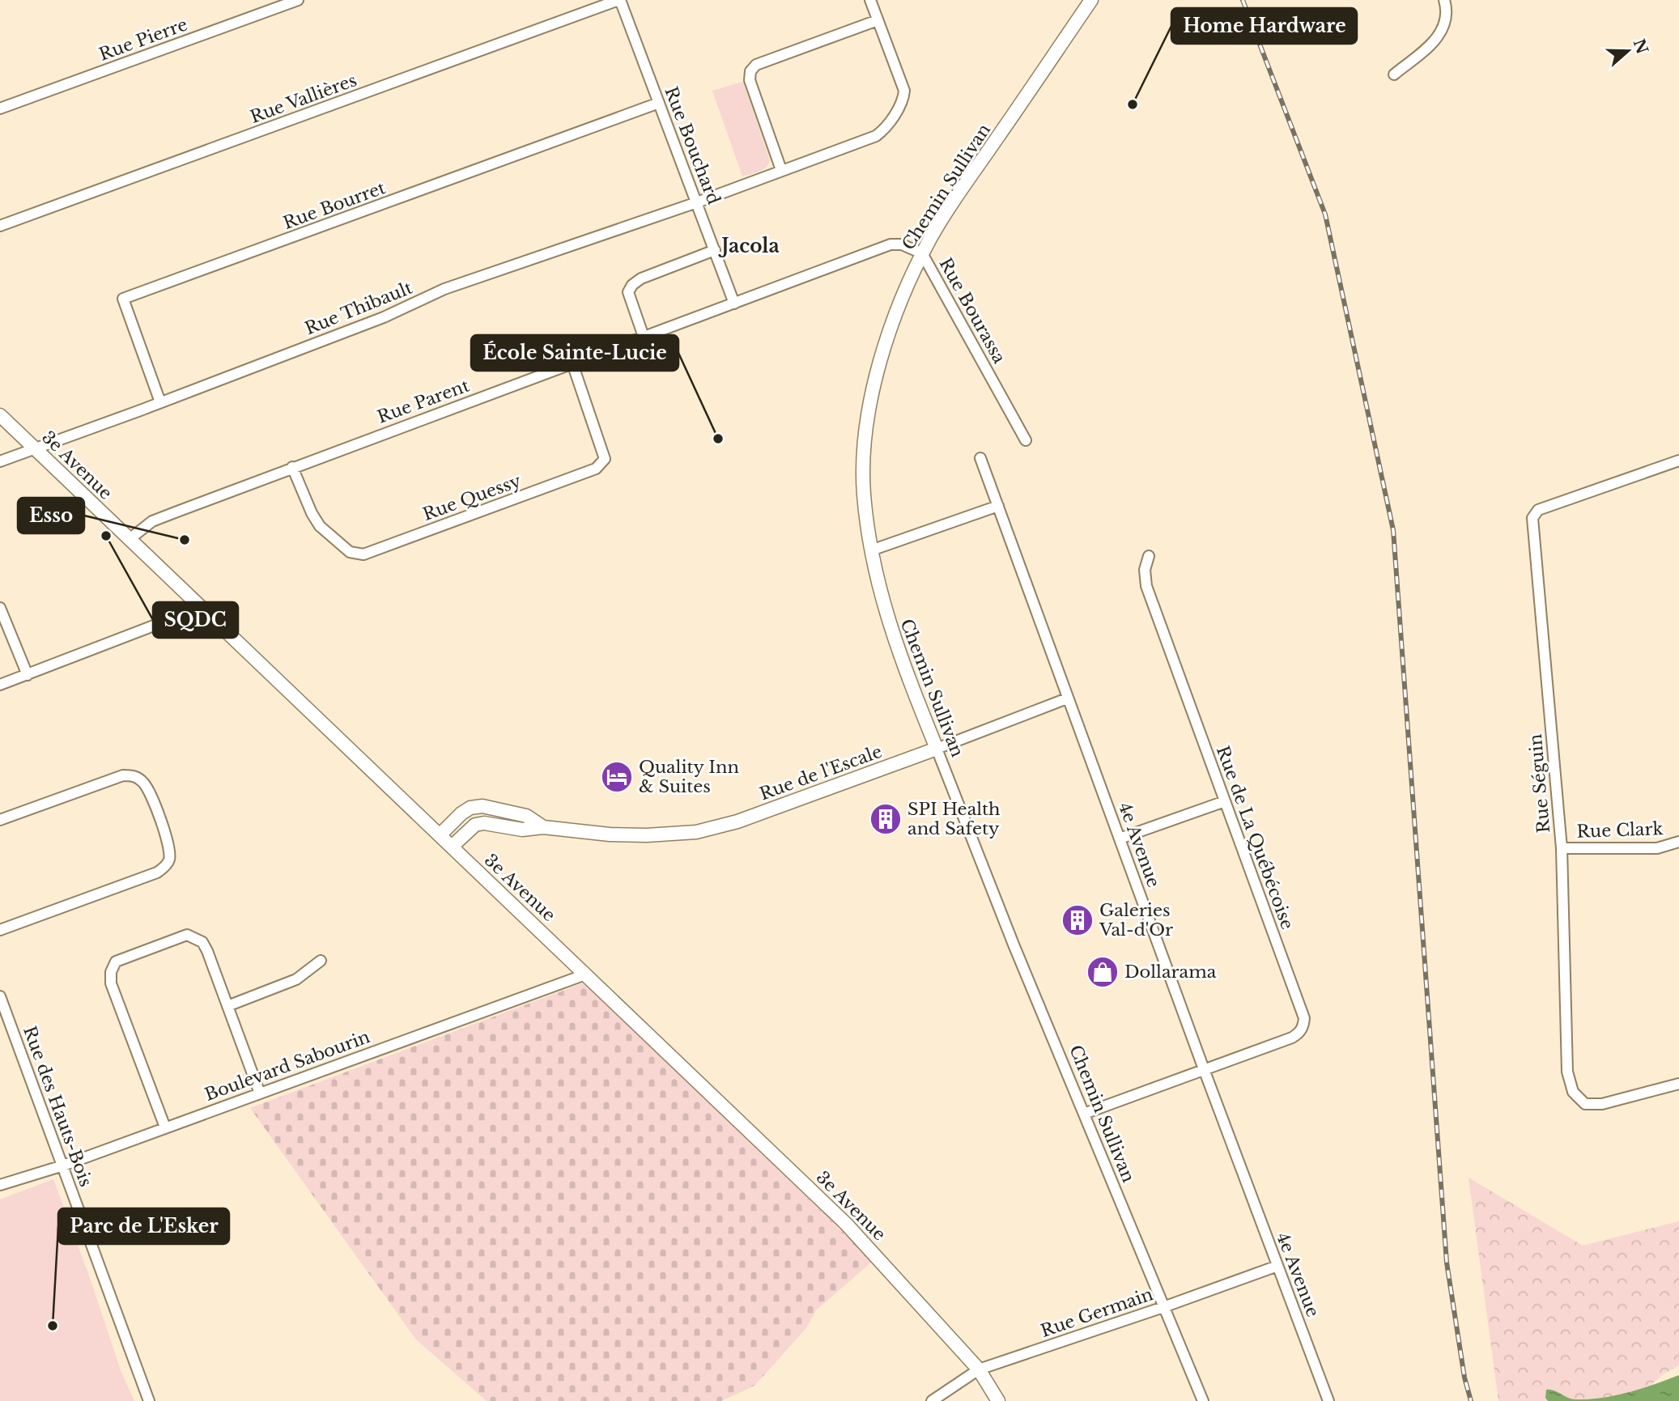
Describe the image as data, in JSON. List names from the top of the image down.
{
  "streets": {
    "main road": ["Chemin Sullivan", "3e Avenue", "Rue de l'Escale"],
    "street": [
      "Rue Pierre",
      "Rue Vallières",
      "Rue Bouchard",
      "Rue Bourret",
      "Rue Thibault",
      "Rue Bourassa",
      "Rue Parent",
      "Rue Quessy",
      "Rue Séguin",
      "Rue Clark",
      "Rue de La Québécoise",
      "4e Avenue",
      "Boulevard Sabourin",
      "Rue des Hauts-Bois",
      "Rue Germain"
    ]
  },
  "crossings": [
    ["Rue Vallières", "Rue Bouchard"],
    ["Rue Bouchard", "Rue Bourret"],
    ["Rue Bouchard", "Rue Thibault"],
    ["Rue Bouchard", "Rue Bourassa"],
    ["Rue Bouchard", "Rue Parent"],
    ["Chemin Sullivan", "Rue Bourassa"],
    ["Chemin Sullivan", "Rue de l'Escale"],
    ["Chemin Sullivan", "Rue Germain"],
    ["Rue Bourret", "Rue Thibault"],
    ["Rue Thibault", "3e Avenue"],
    ["Rue Bourassa", "Rue Parent"],
    ["Rue Parent", "3e Avenue"],
    ["Rue Parent", "Rue Quessy"],
    ["3e Avenue", "Rue de l'Escale"],
    ["3e Avenue", "Boulevard Sabourin"],
    ["3e Avenue", "Rue Germain"],
    ["Rue de l'Escale", "4e Avenue"],
    ["Rue Séguin", "Rue Clark"],
    ["Rue de La Québécoise", "4e Avenue"],
    ["4e Avenue", "Rue Germain"],
    ["Boulevard Sabourin", "Rue des Hauts-Bois"]
  ],
  "districts": ["Jacola"],
  "places": {
    "other": [
      "Home Hardware",
      "École Sainte-Lucie",
      "SQDC",
      "Esso",
      "Parc de L'Esker"
    ],
    "hotel": ["Quality Inn & Suites"],
    "building": ["SPI Health and Safety", "Galeries Val-d'Or"],
    "shop": ["Dollarama"]
  },
  "north": "right"
}
